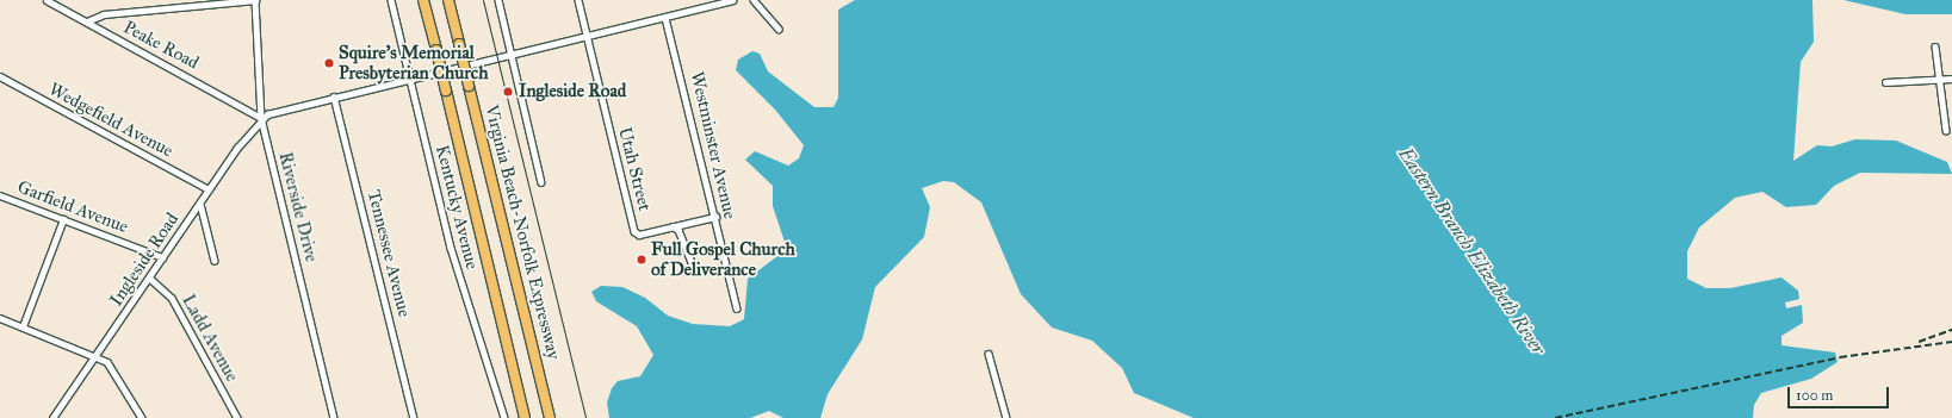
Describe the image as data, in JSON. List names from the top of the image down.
{
  "streets": {
    "highway": ["Virginia Beach-Norfolk Expressway"],
    "street": [
      "Peake Road",
      "Wedgefield Avenue",
      "Westminster Avenue",
      "Utah Street",
      "Garfield Avenue",
      "Riverside Drive",
      "Kentucky Avenue",
      "Tennessee Avenue",
      "Ingleside Road",
      "Ladd Avenue"
    ]
  },
  "crossings": [
    ["Peake Road", "Riverside Drive"],
    ["Peake Road", "Ingleside Road"],
    ["Wedgefield Avenue", "Ingleside Road"],
    ["Garfield Avenue", "Ingleside Road"],
    ["Riverside Drive", "Ingleside Road"],
    ["Ingleside Road", "Ladd Avenue"]
  ],
  "water": ["Eastern Branch Elizabeth River"],
  "places": ["Squire's Memorial Presbyterian Church", "Ingleside Road", "Full Gospel Church of Deliverance"],
  "scale_bar": "100 m"
}
